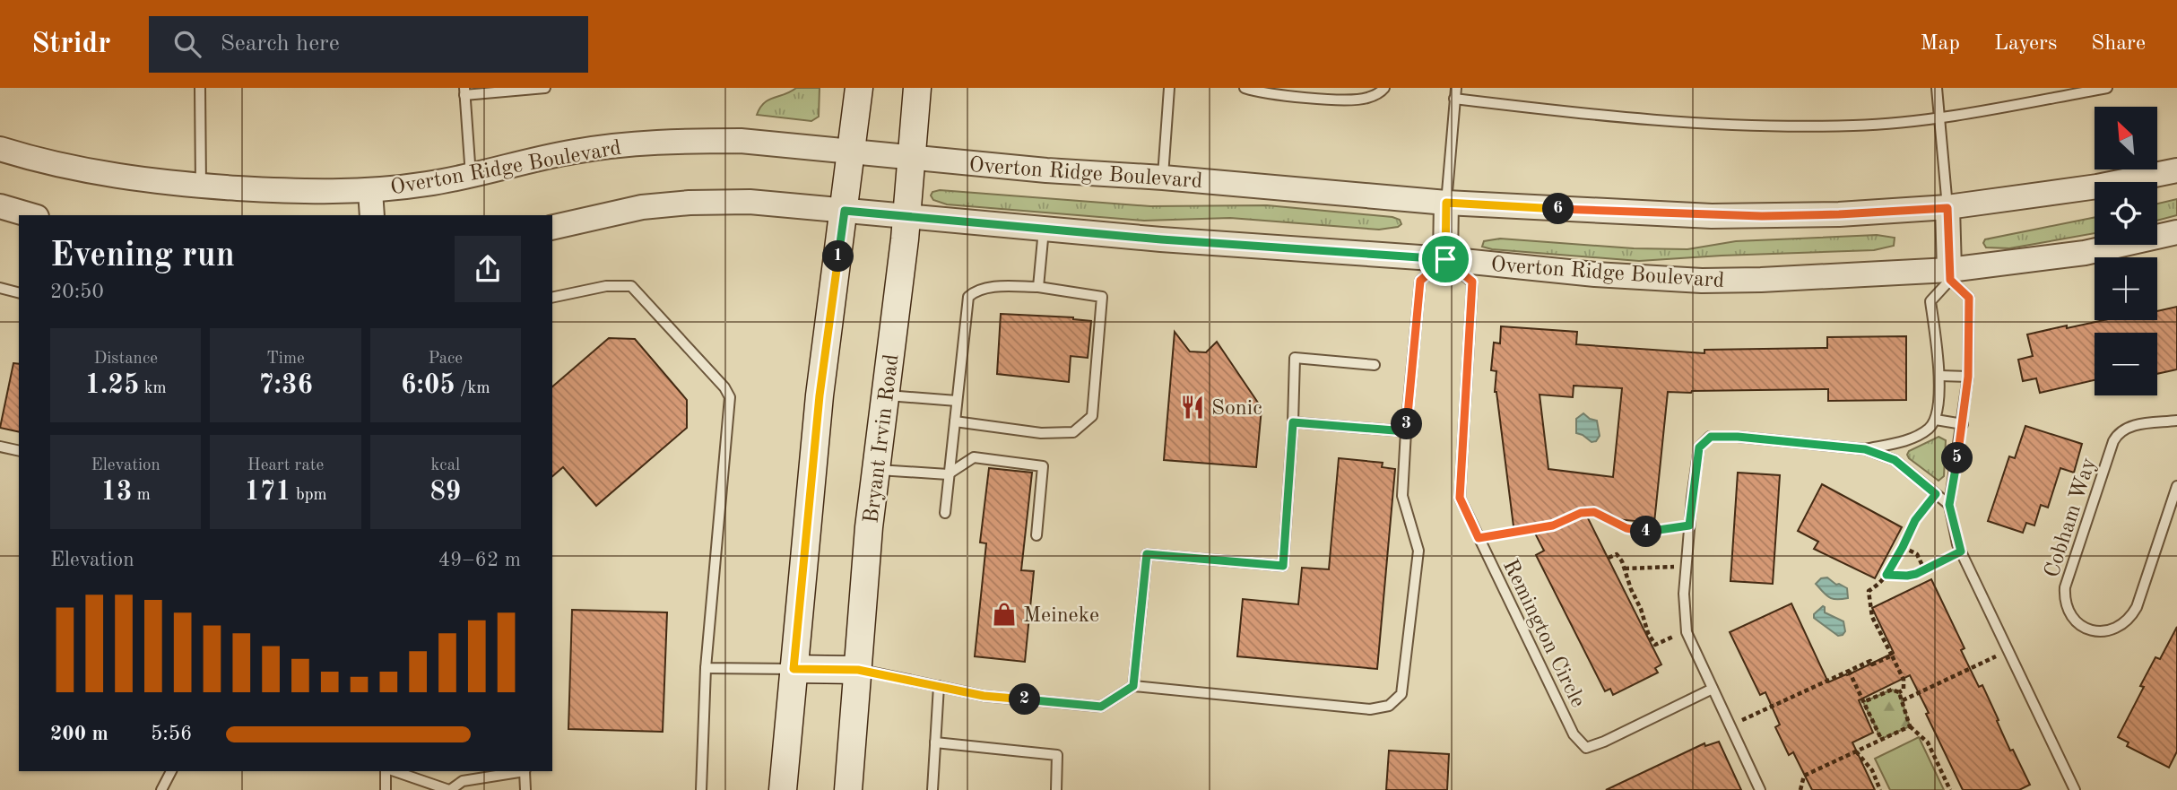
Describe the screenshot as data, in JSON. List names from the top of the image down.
{
  "streets": {
    "main road": ["Bryant Irvin Road"],
    "street": ["Overton Ridge Boulevard"],
    "lane": ["Cobham Way", "Remington Circle"]
  },
  "crossings": [
    ["Overton Ridge Boulevard", "Bryant Irvin Road"],
    ["Overton Ridge Boulevard", "Remington Circle"]
  ],
  "places": {
    "restaurant": ["Sonic"],
    "shop": ["Meineke"]
  },
  "north": "top left",
  "page": {
    "header": "Stridr",
    "search": "Search here",
    "nav": ["Map", "Layers", "Share"],
    "map_buttons": ["+", "−"],
    "pins": [
      "6",
      "1",
      "3",
      "5",
      "4",
      "2"
    ],
    "heading": ["Evening run", "20:50"],
    "stats": [
      ["Distance", "1.25 km"],
      ["Time", "7:36"],
      ["Pace", "6:05 /km"],
      ["Elevation", "13 m"],
      ["Heart rate", "171 bpm"],
      ["kcal", "89"]
    ],
    "chart": ["Elevation", "49–62 m"],
    "list": [
      {
        "name": "200 m",
        "note": "5:56"
      }
    ]
  }
}
